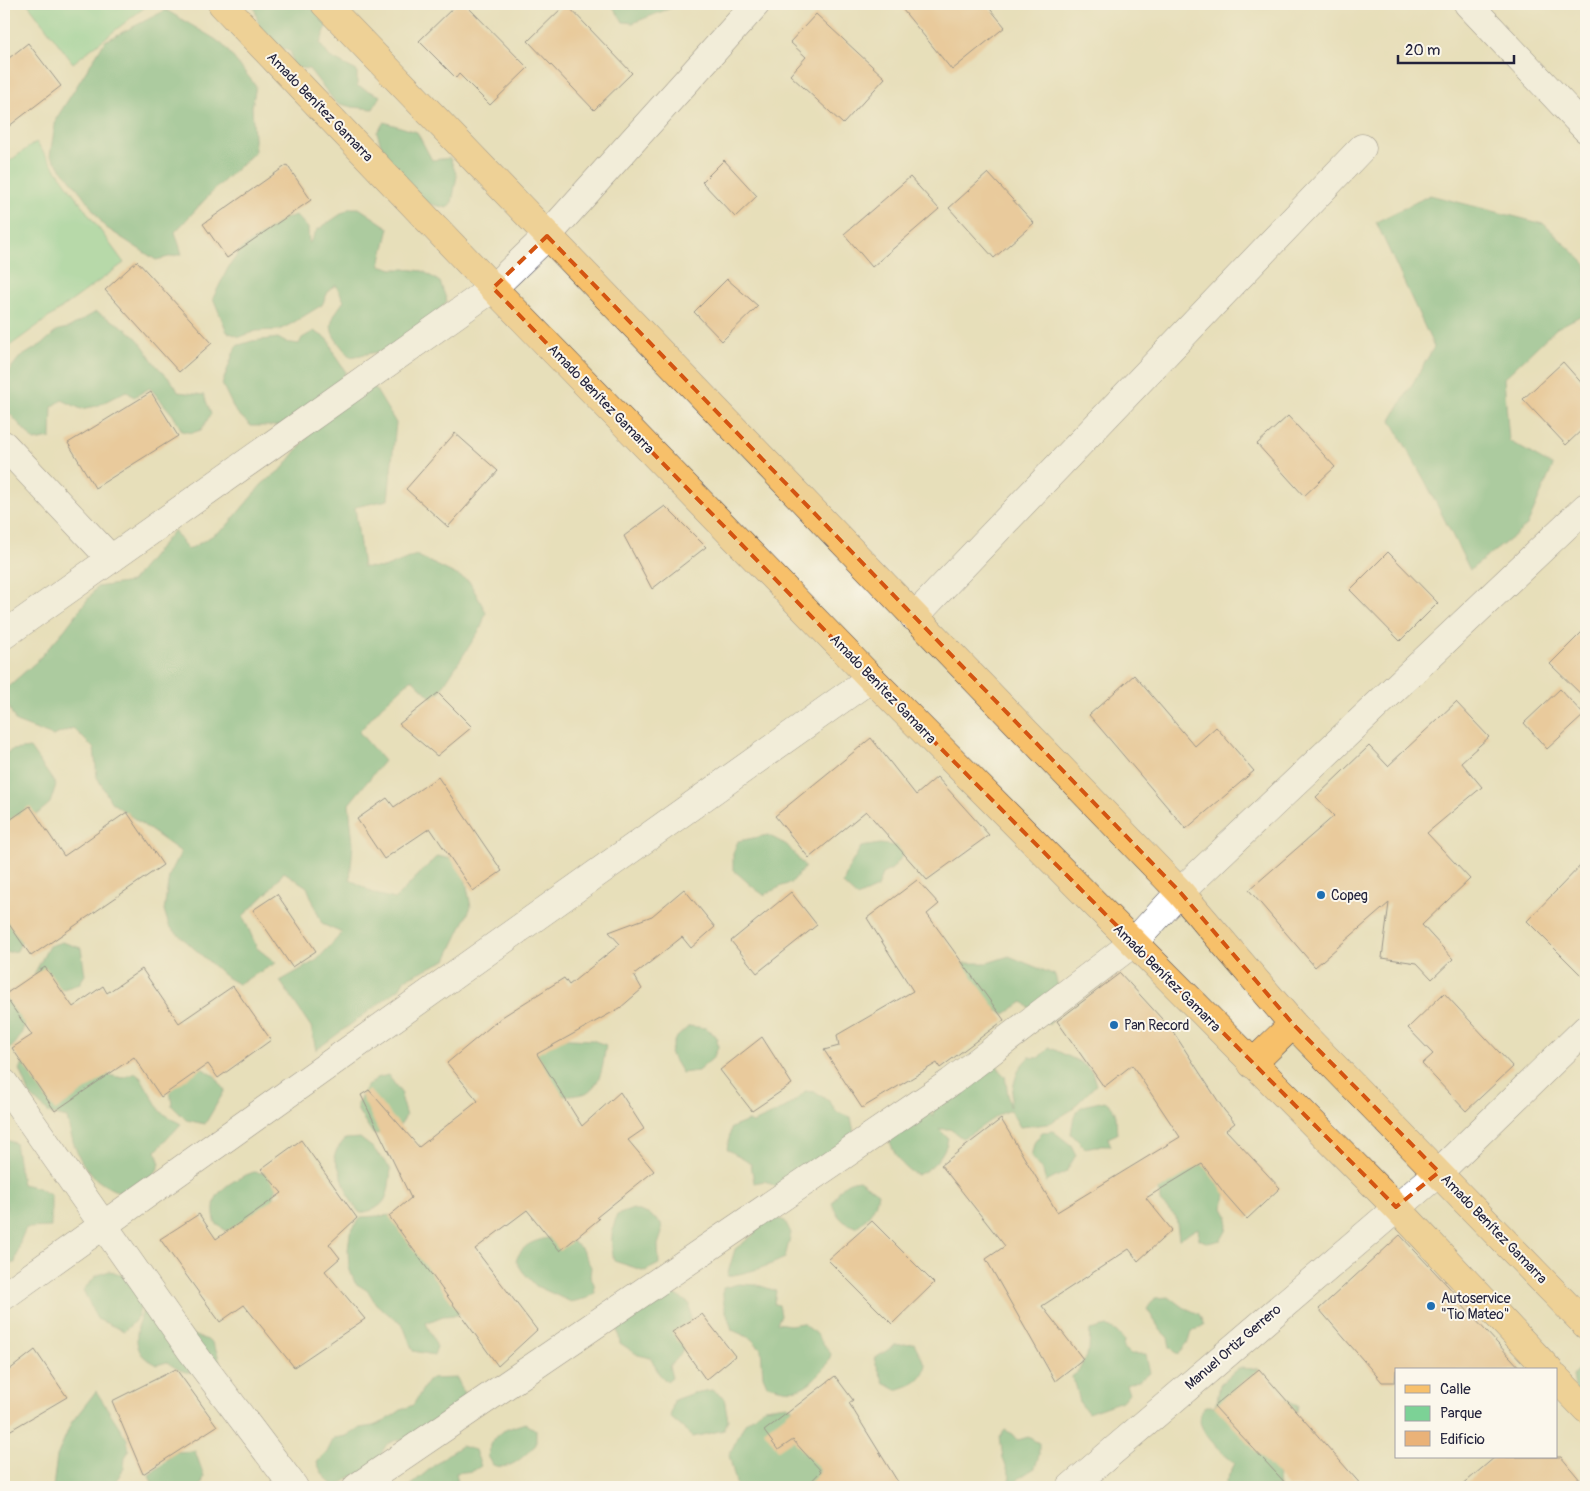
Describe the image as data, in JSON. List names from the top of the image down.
{
  "streets": {
    "main road": ["Amado Benítez Gamarra"],
    "street": ["Manuel Ortiz Gerrero"]
  },
  "crossings": [
    ["Amado Benítez Gamarra", "Manuel Ortiz Gerrero"]
  ],
  "places": ["Copeg", "Pan Record", "Autoservice \"Tio Mateo\""],
  "legend": ["Calle", "Parque", "Edificio"],
  "scale_bar": "20 m"
}
